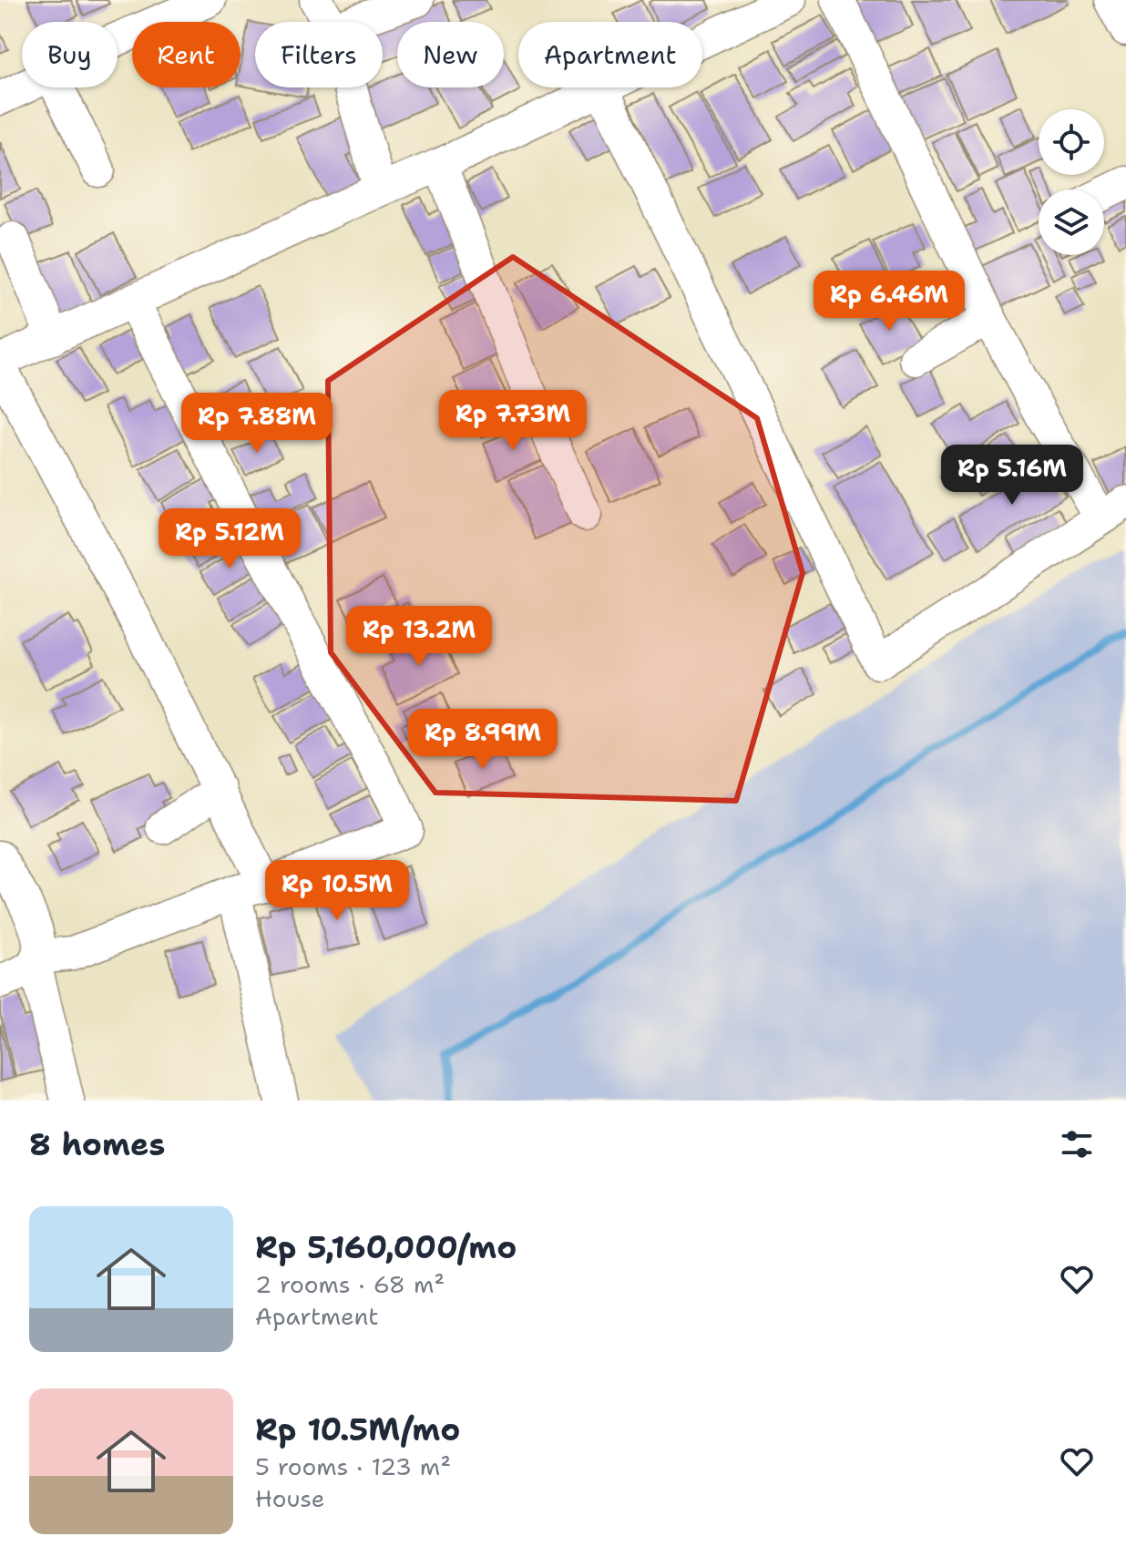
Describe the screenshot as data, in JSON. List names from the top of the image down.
{
  "page": {
    "chip": [
      "Buy",
      "Rent",
      "Filters",
      "New",
      "Apartment"
    ],
    "price": [
      "Rp 6.46M",
      "Rp 7.73M",
      "Rp 7.88M",
      "Rp 5.16M",
      "Rp 5.12M",
      "Rp 13.2M",
      "Rp 8.99M",
      "Rp 10.5M"
    ],
    "heading": "8 homes",
    "list": [
      {
        "name": "Rp 5,160,000/mo",
        "note": "2 rooms · 68 m² · Apartment"
      },
      {
        "name": "Rp 10.5M/mo",
        "note": "5 rooms · 123 m² · House"
      }
    ]
  }
}
